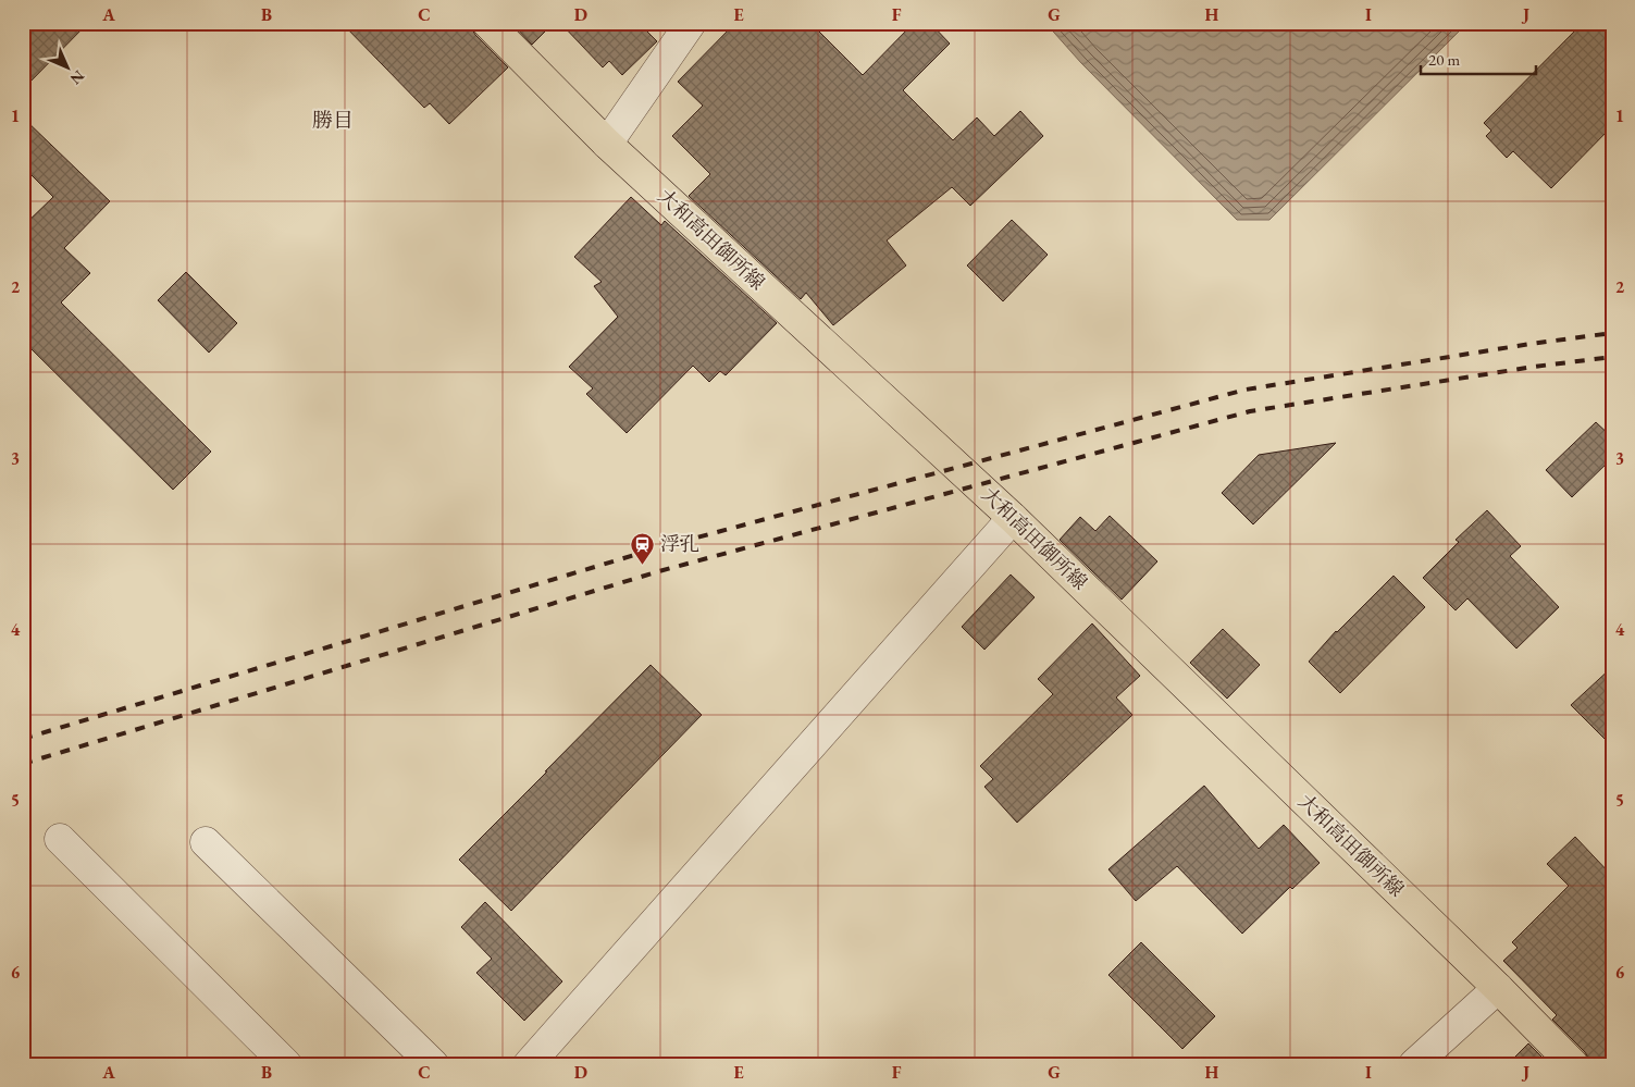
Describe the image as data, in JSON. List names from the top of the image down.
{
  "streets": {
    "main road": ["大和高田御所線"]
  },
  "districts": ["勝目"],
  "places": {
    "station": ["浮孔"]
  },
  "scale_bar": "20 m",
  "north": "bottom right",
  "grid": {
    "columns": [
      "A",
      "B",
      "C",
      "D",
      "E",
      "F",
      "G",
      "H",
      "I",
      "J"
    ],
    "rows": [
      "1",
      "2",
      "3",
      "4",
      "5",
      "6"
    ]
  }
}
